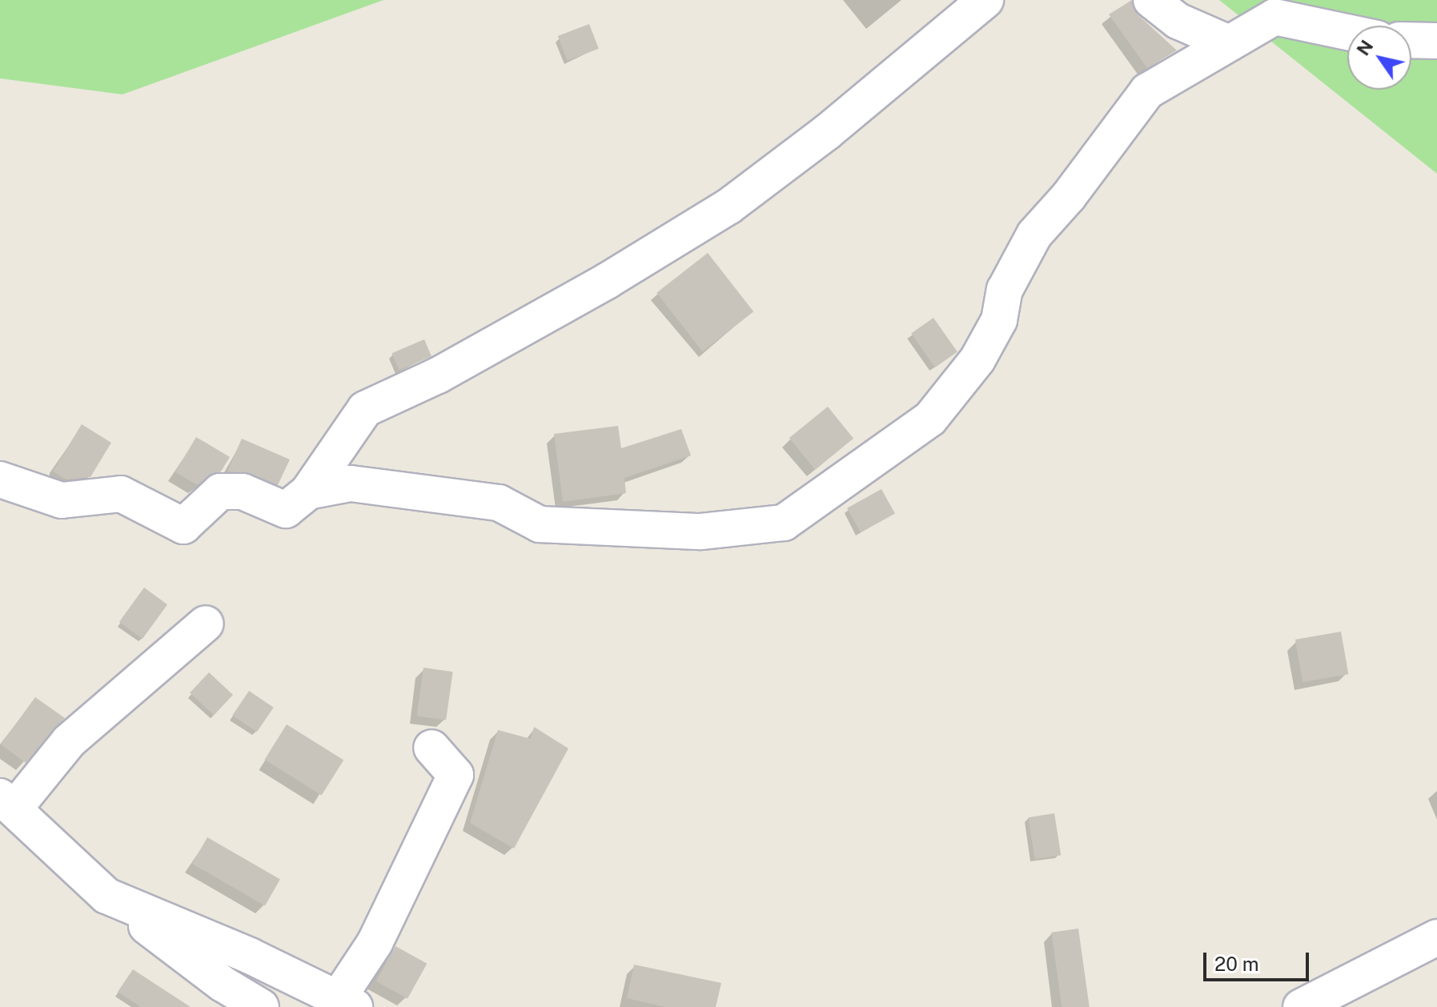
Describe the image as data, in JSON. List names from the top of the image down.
{
  "scale_bar": "20 m",
  "north": "top left"
}
